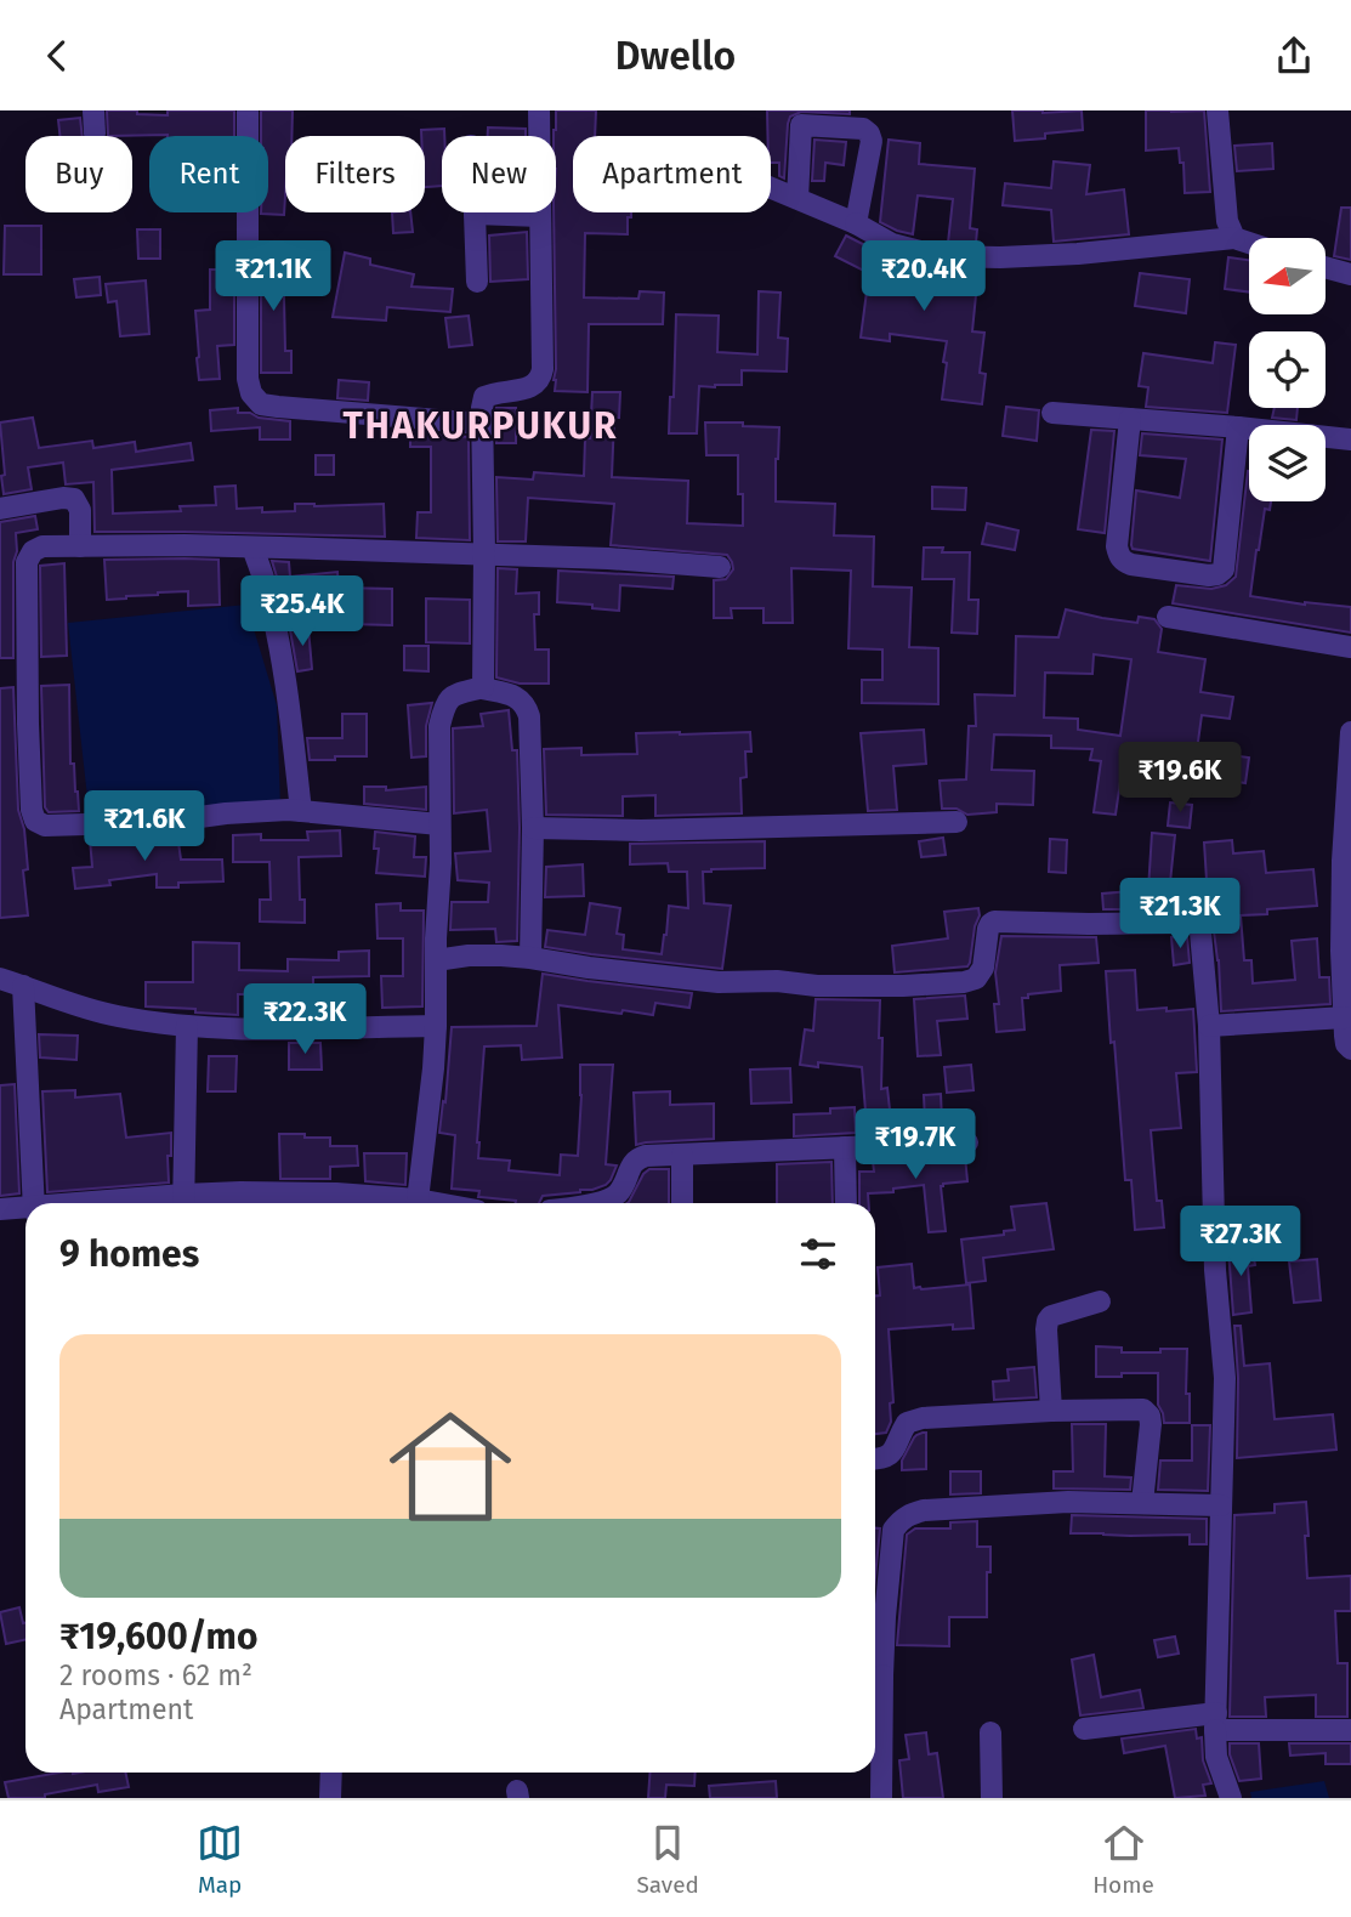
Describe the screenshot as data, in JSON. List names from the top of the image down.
{
  "districts": ["THAKURPUKUR"],
  "north": "left",
  "page": {
    "header": "Dwello",
    "chip": [
      "Buy",
      "Rent",
      "Filters",
      "New",
      "Apartment"
    ],
    "price": [
      "₹21.1K",
      "₹20.4K",
      "₹25.4K",
      "₹19.6K",
      "₹21.6K",
      "₹21.3K",
      "₹22.3K",
      "₹19.7K",
      "₹27.3K"
    ],
    "heading": "9 homes",
    "list": [
      {
        "name": "₹19,600/mo",
        "note": "2 rooms · 62 m² · Apartment"
      }
    ],
    "tabs": ["Map", "Saved", "Home"]
  }
}
